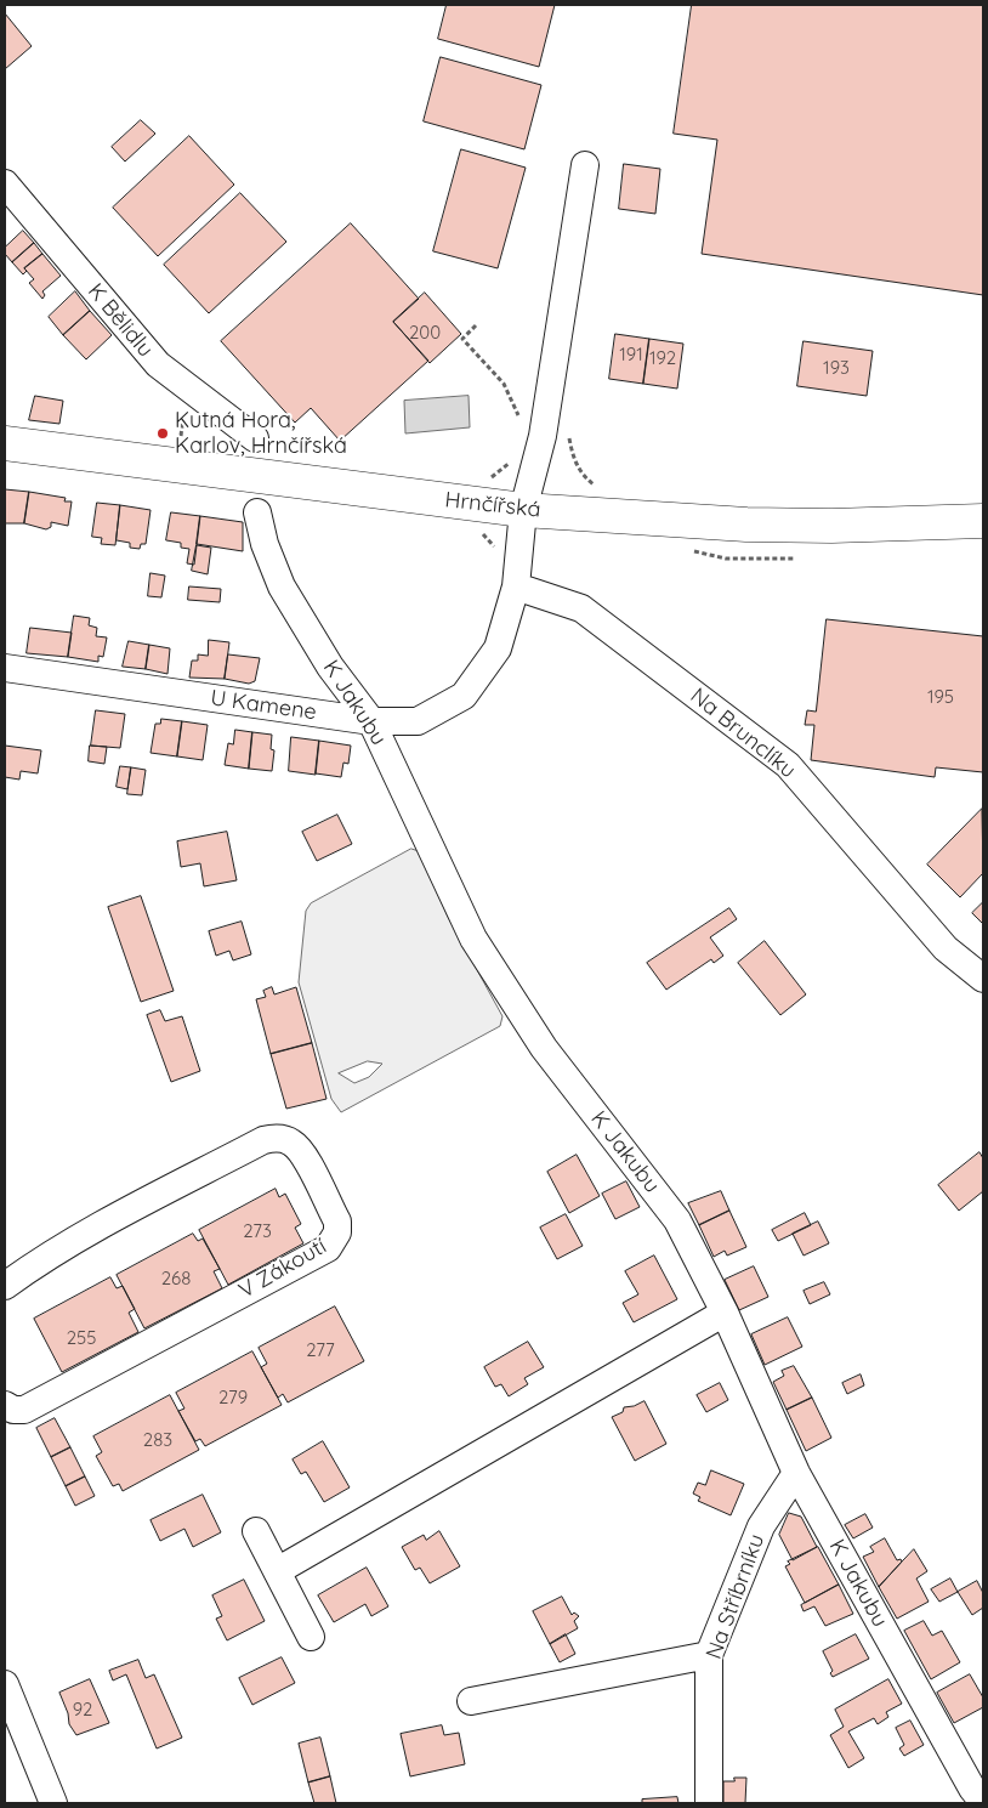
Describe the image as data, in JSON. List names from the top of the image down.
{
  "streets": {
    "main road": ["Hrnčířská"],
    "street": [
      "K Bělidlu",
      "K Jakubu",
      "U Kamene",
      "Na Brunclíku",
      "V Zákoutí",
      "Na Stříbrníku"
    ]
  },
  "crossings": [
    ["Hrnčířská", "U Kamene"],
    ["K Jakubu", "U Kamene"],
    ["K Jakubu", "Na Stříbrníku"],
    ["U Kamene", "Na Brunclíku"]
  ],
  "places": ["Kutná Hora, Karlov, Hrnčířská"],
  "house_numbers": [
    "200",
    "191",
    "192",
    "193",
    "195",
    "273",
    "268",
    "255",
    "277",
    "279",
    "283",
    "92"
  ]
}
